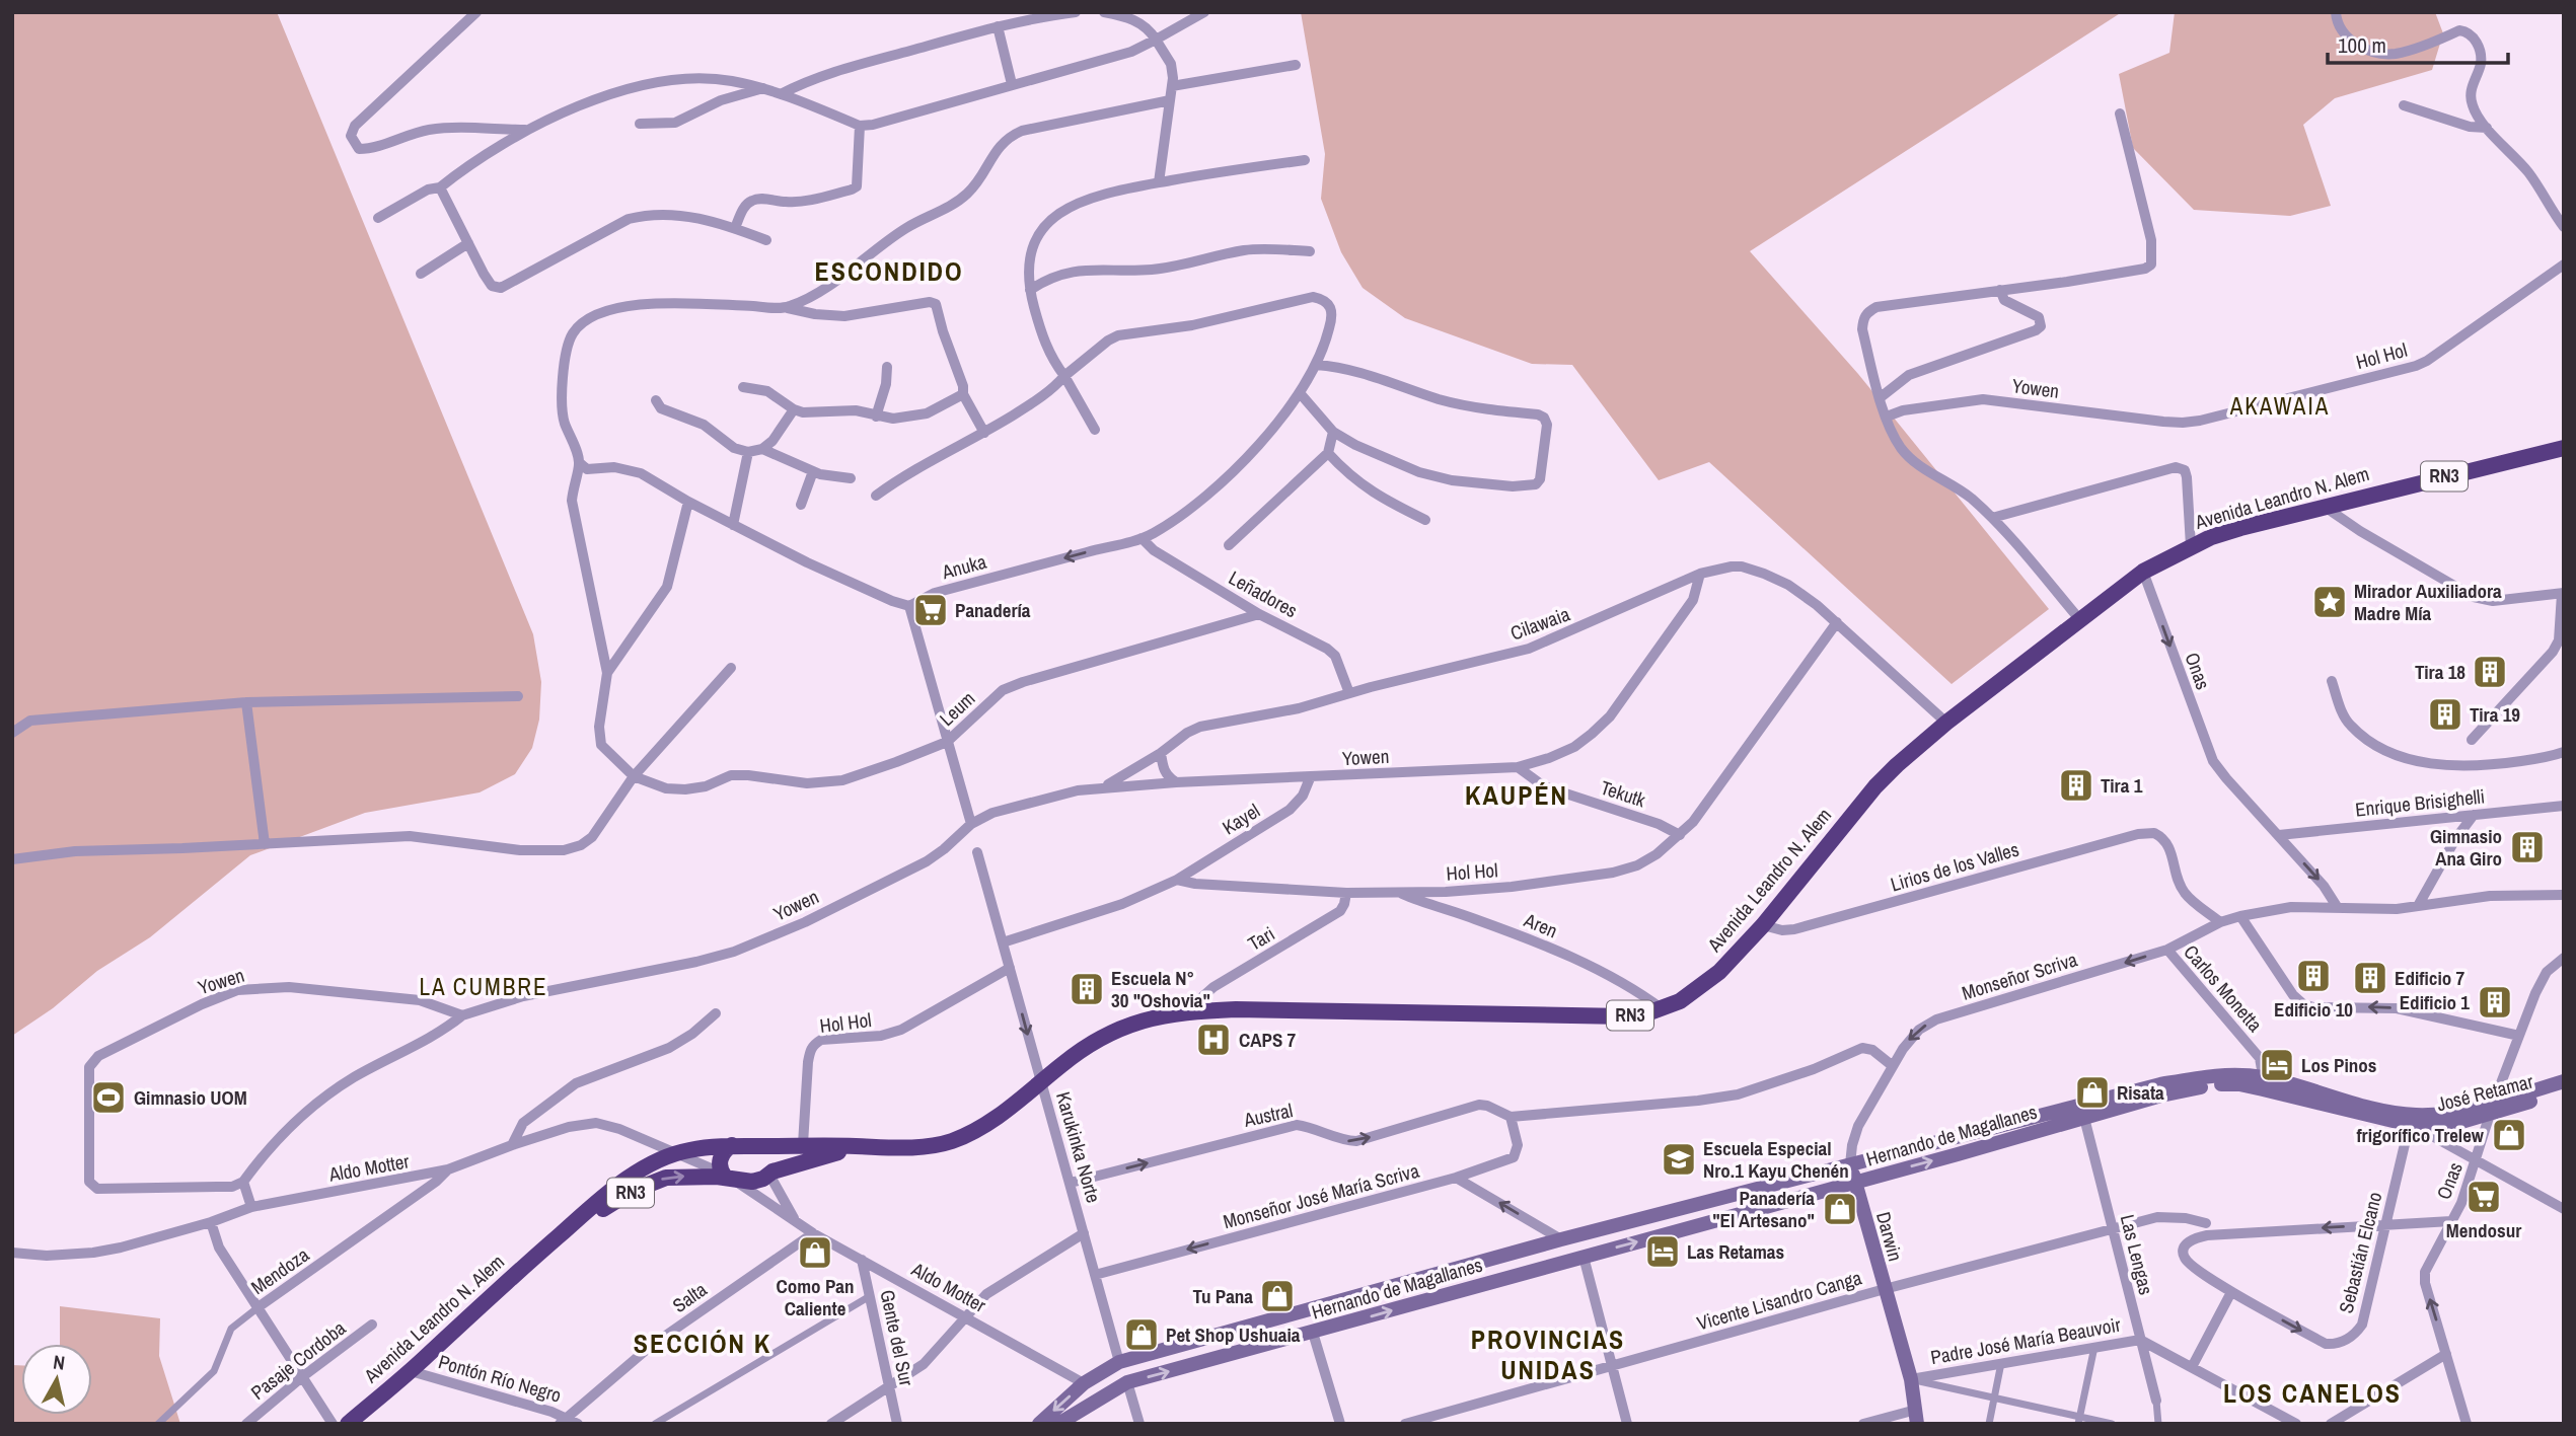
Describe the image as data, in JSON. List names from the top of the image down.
{
  "streets": {
    "highway": ["RN3", "Avenida Leandro N. Alem"],
    "main road": ["José Retamar", "Hernando de Magallanes", "Darwin"],
    "street": [
      "Hol Hol",
      "Yowen",
      "Anuka",
      "Leñadores",
      "Cilawaia",
      "Onas",
      "Leum",
      "Tekutk",
      "Enrique Brisighelli",
      "Kayel",
      "Lirios de los Valles",
      "Aren",
      "Tari",
      "Monseñor Scriva",
      "Carlos Monetta",
      "Austral",
      "Karukinka Norte",
      "Aldo Motter",
      "Monseñor José María Scriva",
      "Sebastián Elcano",
      "Las Lengas",
      "Mendoza",
      "Salta",
      "Vicente Lisandro Canga",
      "Gente del Sur",
      "Padre José María Beauvoir",
      "Pasaje Cordoba",
      "Pontón Río Negro"
    ]
  },
  "crossings": [
    ["Hol Hol", "Yowen"],
    ["Hol Hol", "Avenida Leandro N. Alem"],
    ["Hol Hol", "Cilawaia"],
    ["Hol Hol", "Tekutk"],
    ["Hol Hol", "Kayel"],
    ["Hol Hol", "Aren"],
    ["Hol Hol", "Tari"],
    ["Hol Hol", "Karukinka Norte"],
    ["Yowen", "Cilawaia"],
    ["Yowen", "Tekutk"],
    ["Yowen", "Kayel"],
    ["Avenida Leandro N. Alem", "Cilawaia"],
    ["Avenida Leandro N. Alem", "Onas"],
    ["Avenida Leandro N. Alem", "Lirios de los Valles"],
    ["Avenida Leandro N. Alem", "Aren"],
    ["Avenida Leandro N. Alem", "Tari"],
    ["Avenida Leandro N. Alem", "Karukinka Norte"],
    ["Avenida Leandro N. Alem", "Aldo Motter"],
    ["Avenida Leandro N. Alem", "Pontón Río Negro"],
    ["Anuka", "Leñadores"],
    ["Leñadores", "Cilawaia"],
    ["Leñadores", "Leum"],
    ["Onas", "Enrique Brisighelli"],
    ["Onas", "Monseñor Scriva"],
    ["Onas", "José Retamar"],
    ["Onas", "Hernando de Magallanes"],
    ["Lirios de los Valles", "Carlos Monetta"],
    ["Monseñor Scriva", "Carlos Monetta"],
    ["Monseñor Scriva", "Darwin"],
    ["Carlos Monetta", "Hernando de Magallanes"],
    ["José Retamar", "Hernando de Magallanes"],
    ["José Retamar", "Sebastián Elcano"],
    ["Austral", "Karukinka Norte"],
    ["Austral", "Monseñor José María Scriva"],
    ["Hernando de Magallanes", "Karukinka Norte"],
    ["Hernando de Magallanes", "Aldo Motter"],
    ["Hernando de Magallanes", "Darwin"],
    ["Hernando de Magallanes", "Sebastián Elcano"],
    ["Hernando de Magallanes", "Las Lengas"],
    ["Karukinka Norte", "Monseñor José María Scriva"],
    ["Aldo Motter", "Mendoza"],
    ["Aldo Motter", "Salta"],
    ["Aldo Motter", "Gente del Sur"],
    ["Darwin", "Vicente Lisandro Canga"],
    ["Darwin", "Padre José María Beauvoir"],
    ["Las Lengas", "Vicente Lisandro Canga"],
    ["Las Lengas", "Padre José María Beauvoir"],
    ["Salta", "Pontón Río Negro"]
  ],
  "one_way": ["Monseñor Scriva", "Austral", "Monseñor José María Scriva"],
  "districts": [
    "ESCONDIDO",
    "AKAWAIA",
    "KAUPÉN",
    "LA CUMBRE",
    "PROVINCIAS UNIDAS",
    "SECCIÓN K",
    "LOS CANELOS"
  ],
  "places": {
    "place": ["Mirador Auxiliadora Madre Mía"],
    "supermarket": ["Panadería", "Mendosur"],
    "building": [
      "Tira 18",
      "Tira 19",
      "Tira 1",
      "Gimnasio Ana Giro",
      "Edificio 10",
      "Edificio 7",
      "Escuela N° 30 \"Oshovia\"",
      "Edificio 1"
    ],
    "hospital": ["CAPS 7"],
    "hotel": ["Los Pinos", "Las Retamas"],
    "shop": [
      "Risata",
      "frigorífico Trelew",
      "Panadería \"El Artesano\"",
      "Como Pan Caliente",
      "Tu Pana",
      "Pet Shop Ushuaia"
    ],
    "sports": ["Gimnasio UOM"],
    "school or university": ["Escuela Especial Nro.1 Kayu Chenén"]
  },
  "scale_bar": "100 m",
  "north": "top"
}
